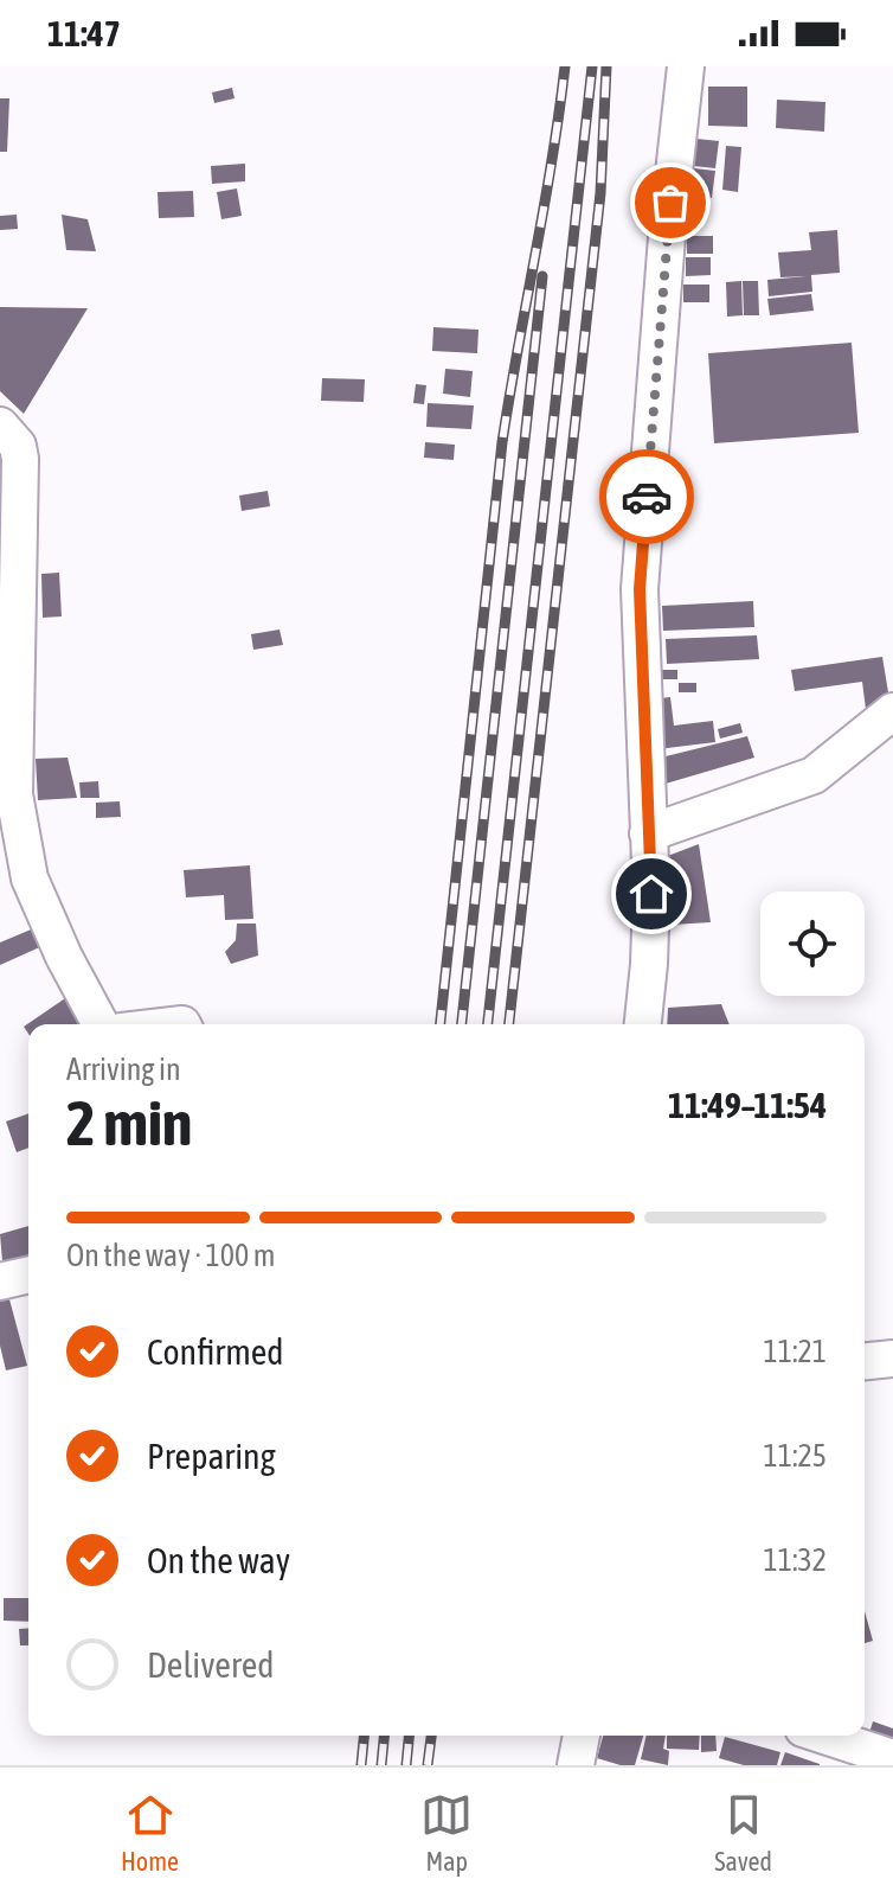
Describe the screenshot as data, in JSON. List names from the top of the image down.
{
  "page": {
    "status": "11:47",
    "heading": ["2 min", "Arriving in", "11:49–11:54"],
    "bar": "On the way · 100 m",
    "list": [
      ["Confirmed", "11:21"],
      ["Preparing", "11:25"],
      ["On the way", "11:32"],
      "Delivered"
    ],
    "tabs": ["Home", "Map", "Saved"]
  }
}
